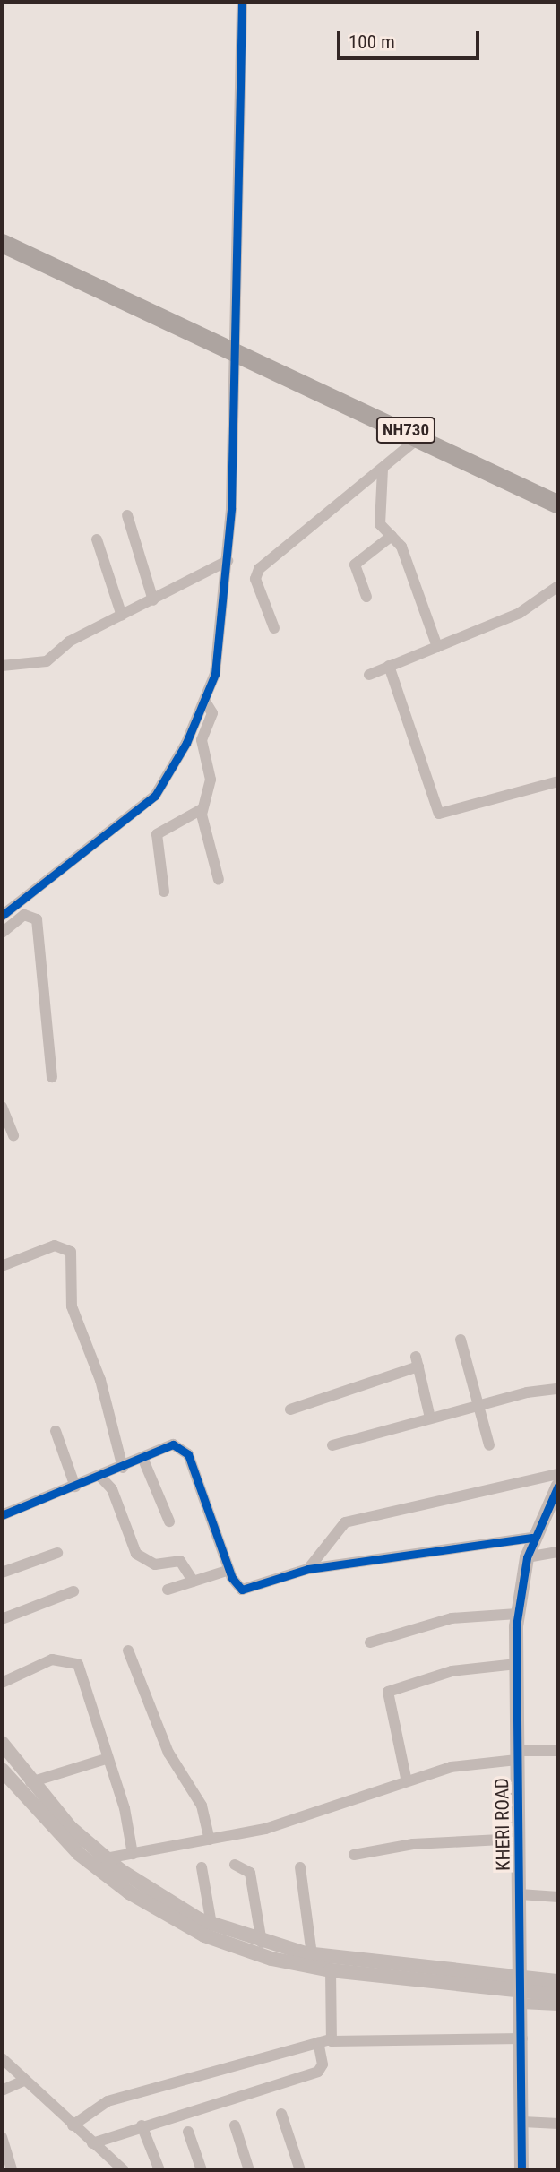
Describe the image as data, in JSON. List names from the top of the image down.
{
  "streets": {
    "highway": ["NH730"],
    "street": ["KHERI ROAD"]
  },
  "scale_bar": "100 m"
}
